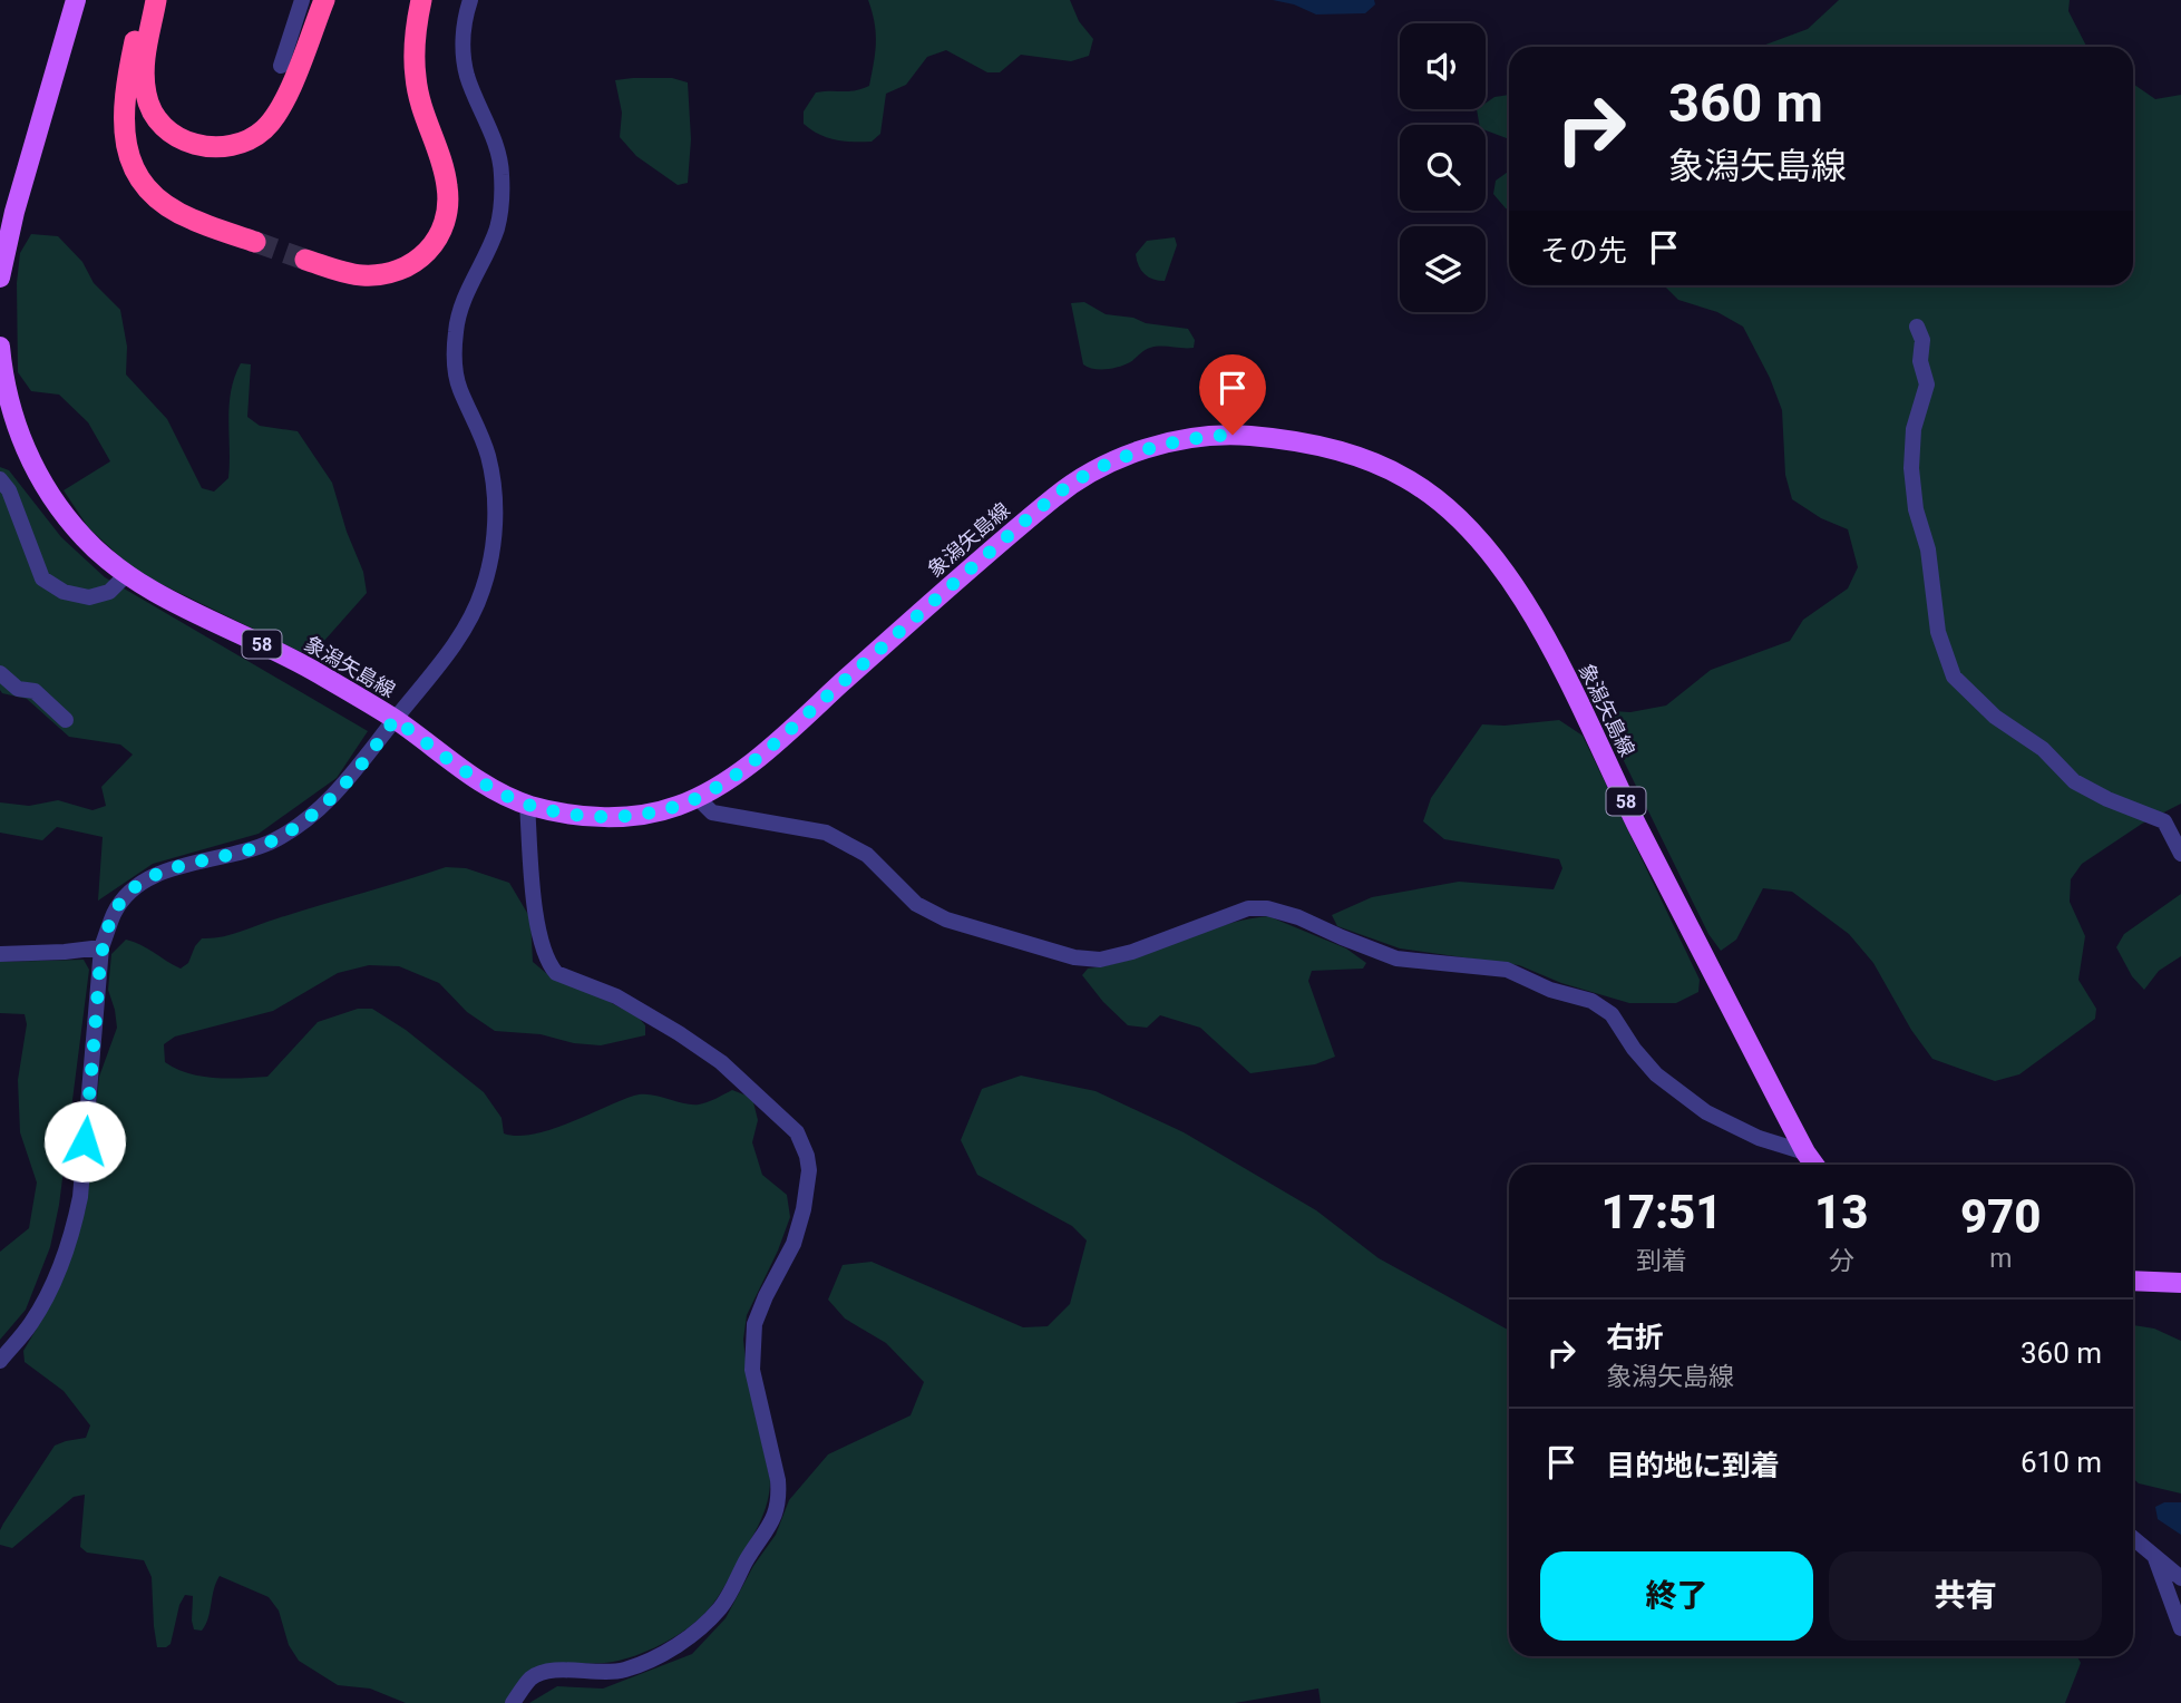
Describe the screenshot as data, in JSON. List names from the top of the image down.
{
  "streets": {
    "main road": ["象潟矢島線", "58"]
  },
  "page": {
    "turn": ["360 m", "象潟矢島線"],
    "then": "その先",
    "eta": [
      "17:51",
      "到着",
      "13",
      "分",
      "970",
      "m"
    ],
    "list": [
      {
        "name": "右折",
        "note": "象潟矢島線",
        "value": "360 m"
      },
      {
        "name": "目的地に到着",
        "value": "610 m"
      }
    ],
    "buttons": ["終了", "共有"]
  }
}
